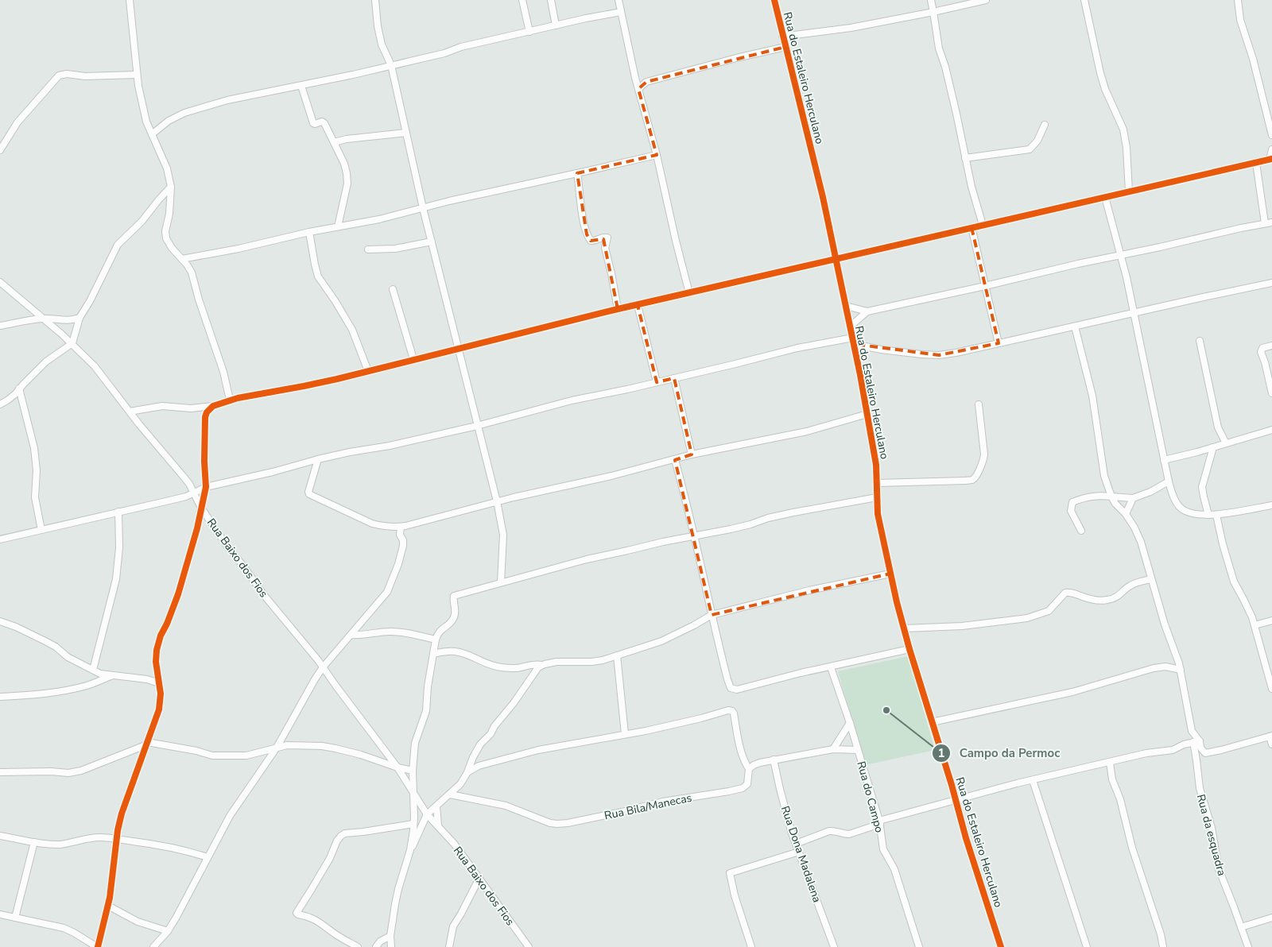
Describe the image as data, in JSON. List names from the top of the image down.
{
  "streets": {
    "street": [
      "Rua do Estaleiro Herculano",
      "Rua Baixo dos Fios",
      "Rua do Campo",
      "Rua Bila/Manecas",
      "Rua da esquadra",
      "Rua Dona Madalena"
    ]
  },
  "places": ["Campo da Permoc"]
}
